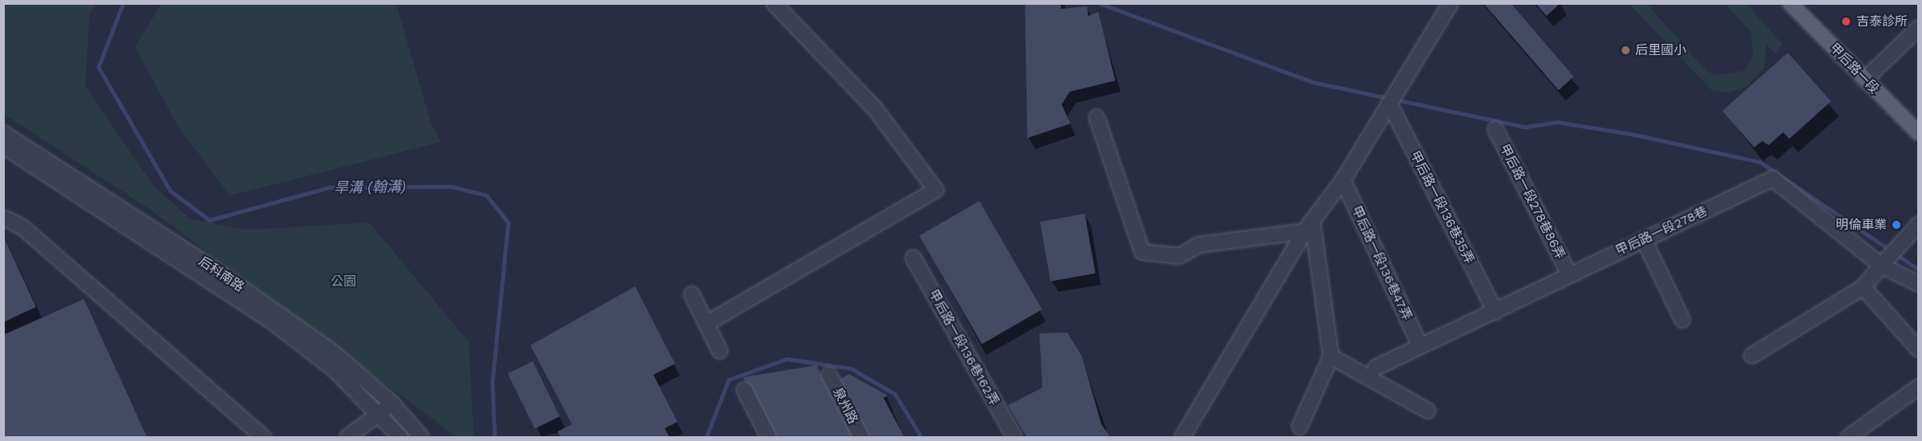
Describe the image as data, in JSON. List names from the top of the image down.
{
  "streets": {
    "main road": ["甲后路一段"],
    "street": [
      "甲后路一段278巷86弄",
      "甲后路一段136巷35弄",
      "甲后路一段278巷",
      "甲后路一段136巷47弄",
      "后科南路",
      "甲后路一段136巷162弄",
      "泉州路"
    ]
  },
  "crossings": [
    ["甲后路一段278巷86弄", "甲后路一段278巷"],
    ["甲后路一段136巷35弄", "甲后路一段278巷"],
    ["甲后路一段278巷", "甲后路一段136巷47弄"]
  ],
  "water": ["旱溝 (翰溝)"],
  "parks": ["公園"],
  "places": ["吉泰診所", "后里國小", "明倫車業"]
}
